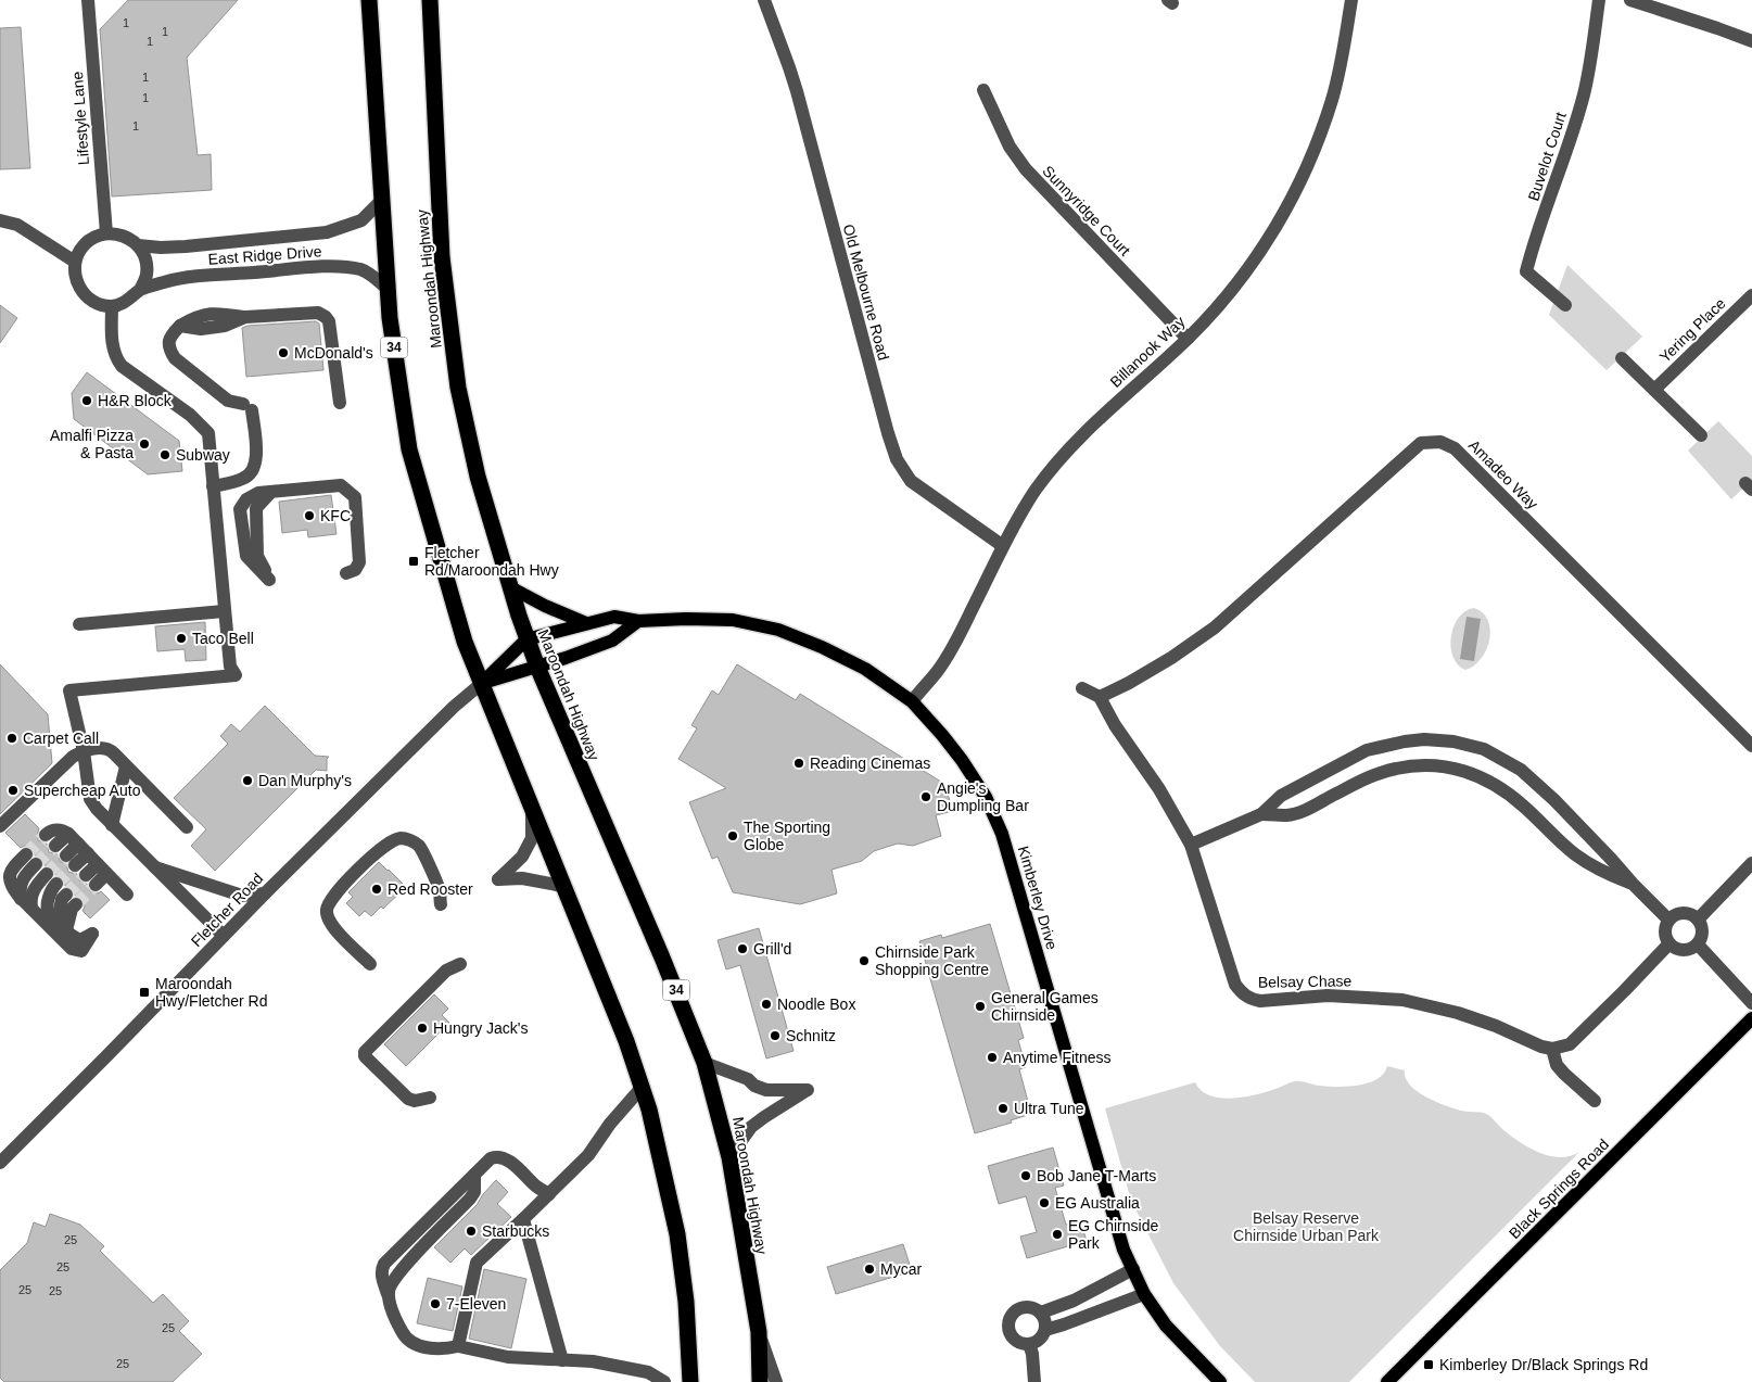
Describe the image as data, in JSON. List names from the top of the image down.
{
  "streets": {
    "highway": ["Maroondah Highway", "34"],
    "main road": ["Kimberley Drive", "Black Springs Road"],
    "street": [
      "Lifestyle Lane",
      "Buvelot Court",
      "Sunnyridge Court",
      "East Ridge Drive",
      "Old Melbourne Road",
      "Yering Place",
      "Billanook Way",
      "Amadeo Way",
      "Fletcher Road",
      "Belsay Chase"
    ]
  },
  "crossings": [
    ["Lifestyle Lane", "East Ridge Drive"],
    ["Sunnyridge Court", "Billanook Way"],
    ["East Ridge Drive", "34"],
    ["Maroondah Highway", "Kimberley Drive"],
    ["Old Melbourne Road", "Billanook Way"],
    ["34", "Kimberley Drive"],
    ["34", "Fletcher Road"],
    ["Billanook Way", "Kimberley Drive"],
    ["Amadeo Way", "Belsay Chase"],
    ["Kimberley Drive", "Fletcher Road"]
  ],
  "parks": ["Belsay Reserve Chirnside Urban Park"],
  "places": {
    "other": [
      "McDonald's",
      "H&R Block",
      "Amalfi Pizza & Pasta",
      "Subway",
      "KFC",
      "Taco Bell",
      "Carpet Call",
      "Reading Cinemas",
      "Dan Murphy's",
      "Supercheap Auto",
      "Angie's Dumpling Bar",
      "The Sporting Globe",
      "Red Rooster",
      "Grill'd",
      "Chirnside Park Shopping Centre",
      "Noodle Box",
      "General Games Chirnside",
      "Hungry Jack's",
      "Schnitz",
      "Anytime Fitness",
      "Ultra Tune",
      "Bob Jane T-Marts",
      "EG Australia",
      "Starbucks",
      "EG Chirnside Park",
      "Mycar",
      "7-Eleven"
    ],
    "transit": ["Fletcher Rd/Maroondah Hwy", "Maroondah Hwy/Fletcher Rd", "Kimberley Dr/Black Springs Rd"]
  },
  "house_numbers": [
    "1",
    "1",
    "1",
    "1",
    "1",
    "1",
    "25",
    "25",
    "25",
    "25",
    "25",
    "25"
  ]
}
